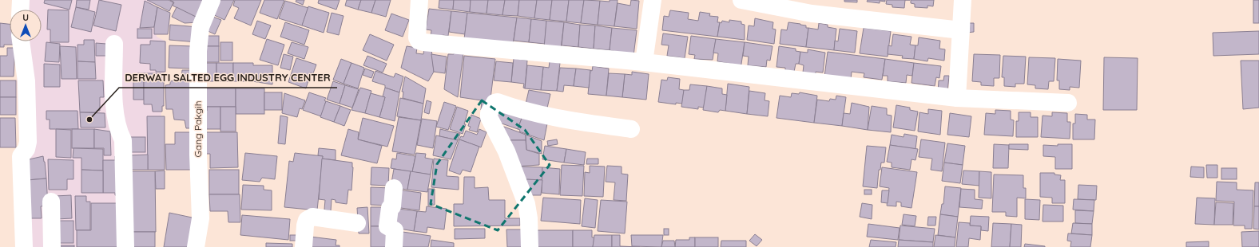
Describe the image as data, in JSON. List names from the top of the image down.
{
  "streets": {
    "street": ["Gang Pakgih"]
  },
  "places": ["DERWATI SALTED EGG INDUSTRY CENTER"],
  "north": "top"
}
